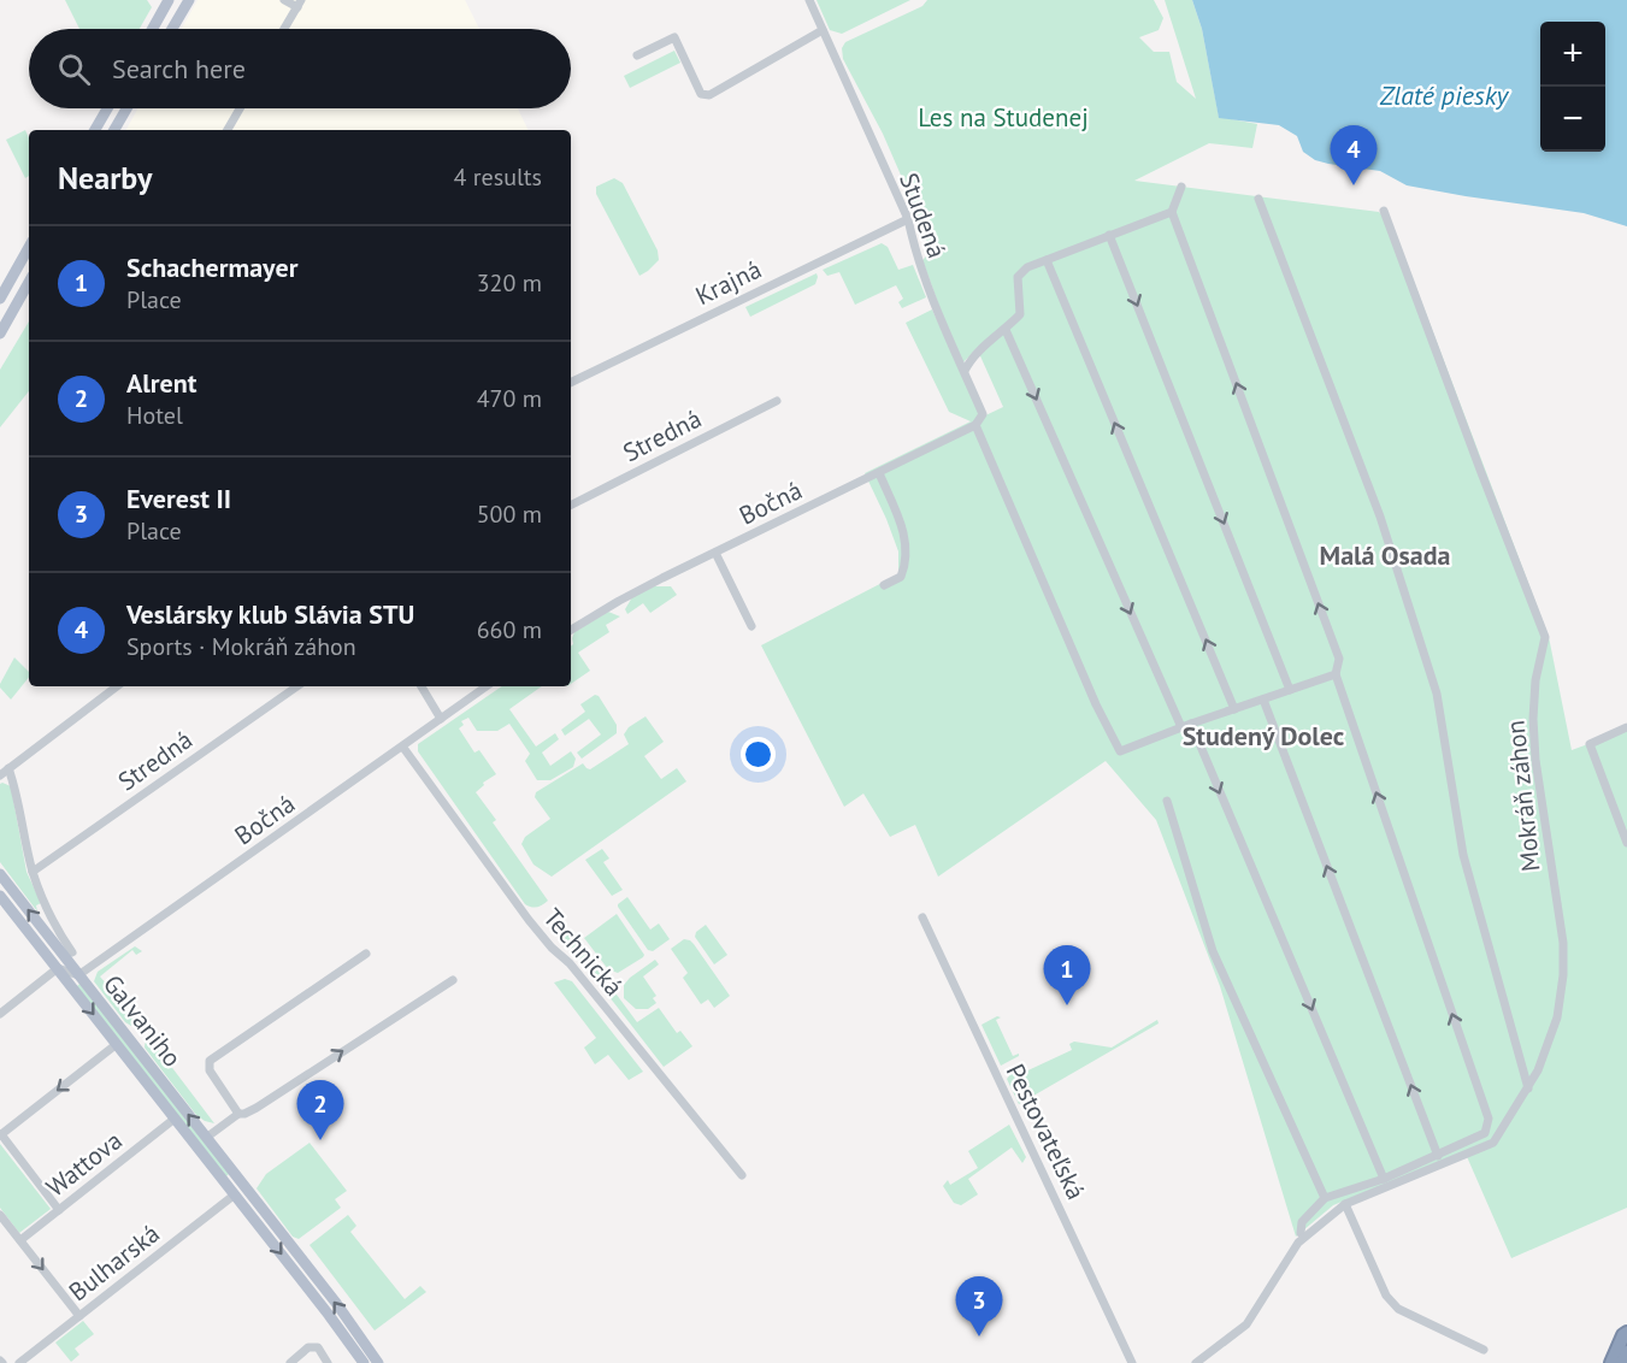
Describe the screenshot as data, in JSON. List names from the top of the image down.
{
  "streets": {
    "main road": ["Galvaniho"],
    "street": [
      "Studená",
      "Krajná",
      "Stredná",
      "Bočná",
      "Mokráň záhon",
      "Technická",
      "Pestovateľská",
      "Wattova",
      "Bulharská"
    ]
  },
  "crossings": [
    ["Studená", "Krajná"],
    ["Studená", "Bočná"],
    ["Bočná", "Technická"],
    ["Bočná", "Galvaniho"],
    ["Galvaniho", "Wattova"],
    ["Galvaniho", "Bulharská"]
  ],
  "districts": ["Malá Osada", "Studený Dolec"],
  "water": ["Zlaté piesky"],
  "parks": ["Les na Studenej"],
  "page": {
    "map_buttons": ["+", "−"],
    "search": "Search here",
    "pins": [
      "4",
      "1",
      "2",
      "3"
    ],
    "heading": ["Nearby", "4 results"],
    "list": [
      {
        "mark": "1",
        "name": "Schachermayer",
        "note": "Place",
        "value": "320 m"
      },
      {
        "mark": "2",
        "name": "Alrent",
        "note": "Hotel",
        "value": "470 m"
      },
      {
        "mark": "3",
        "name": "Everest II",
        "note": "Place",
        "value": "500 m"
      },
      {
        "mark": "4",
        "name": "Veslársky klub Slávia STU",
        "note": "Sports · Mokráň záhon",
        "value": "660 m"
      }
    ]
  }
}
